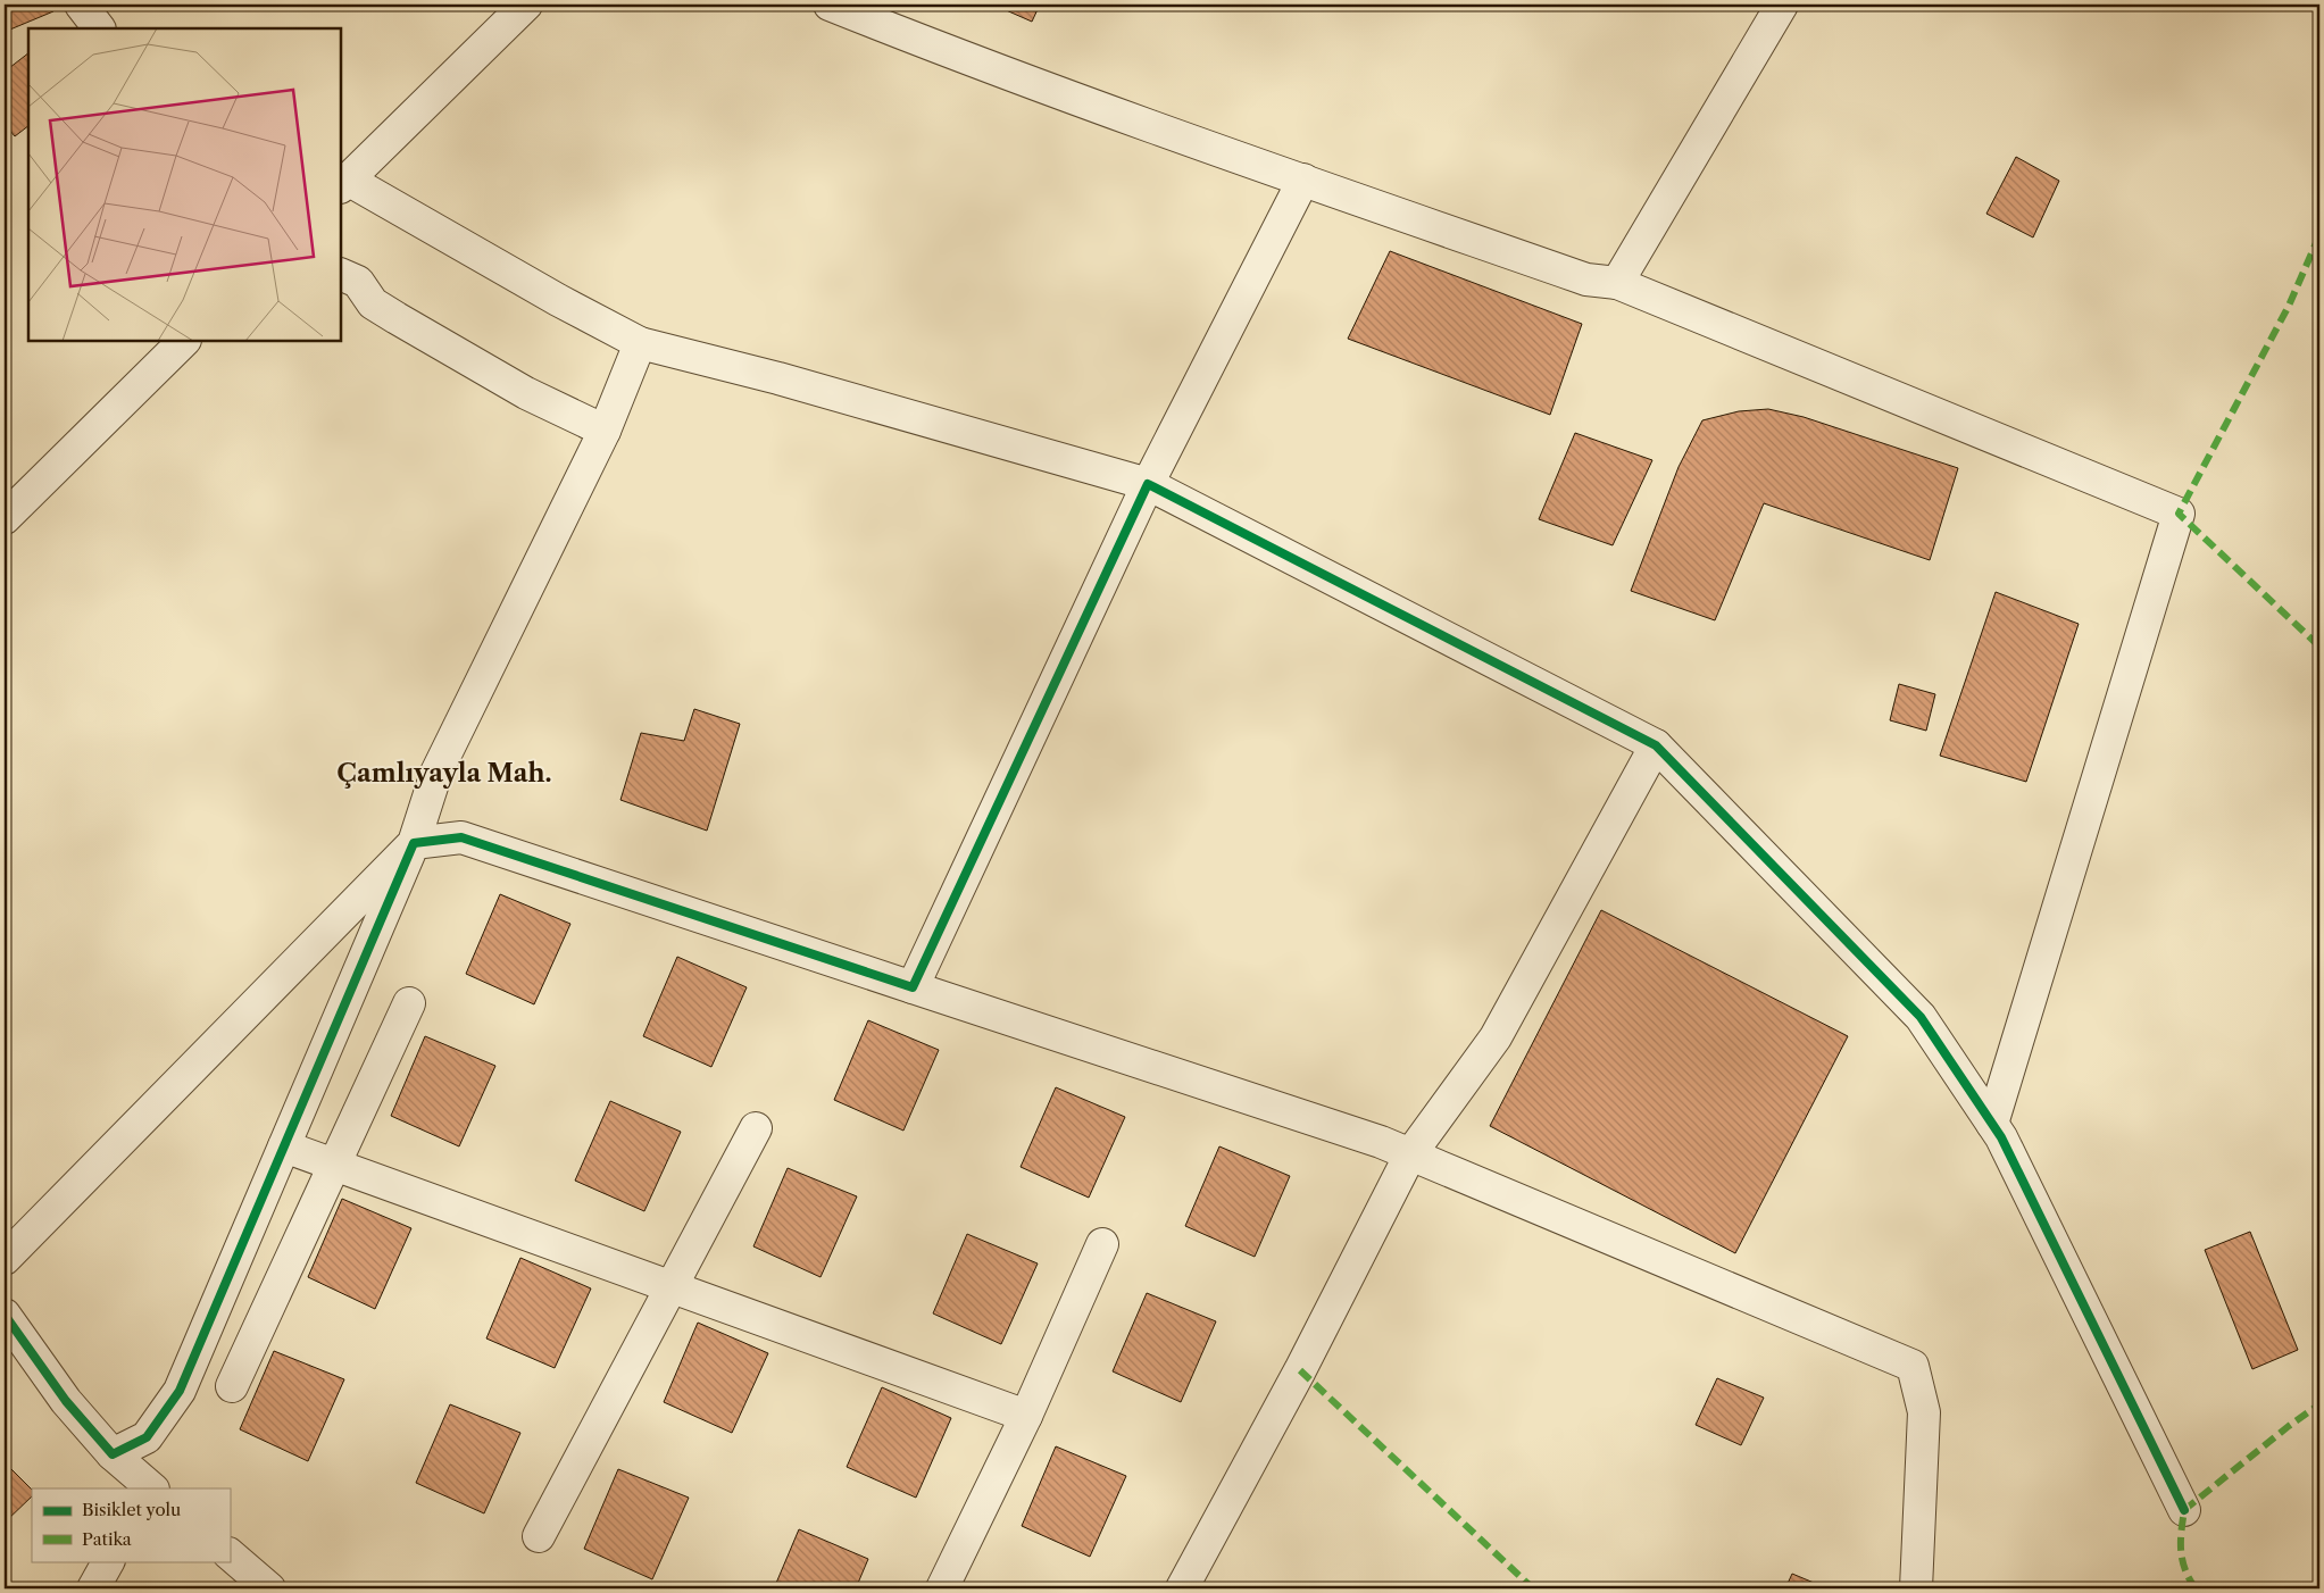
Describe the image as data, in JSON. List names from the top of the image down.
{
  "districts": ["Çamlıyayla Mah."],
  "legend": ["Bisiklet yolu", "Patika"]
}
